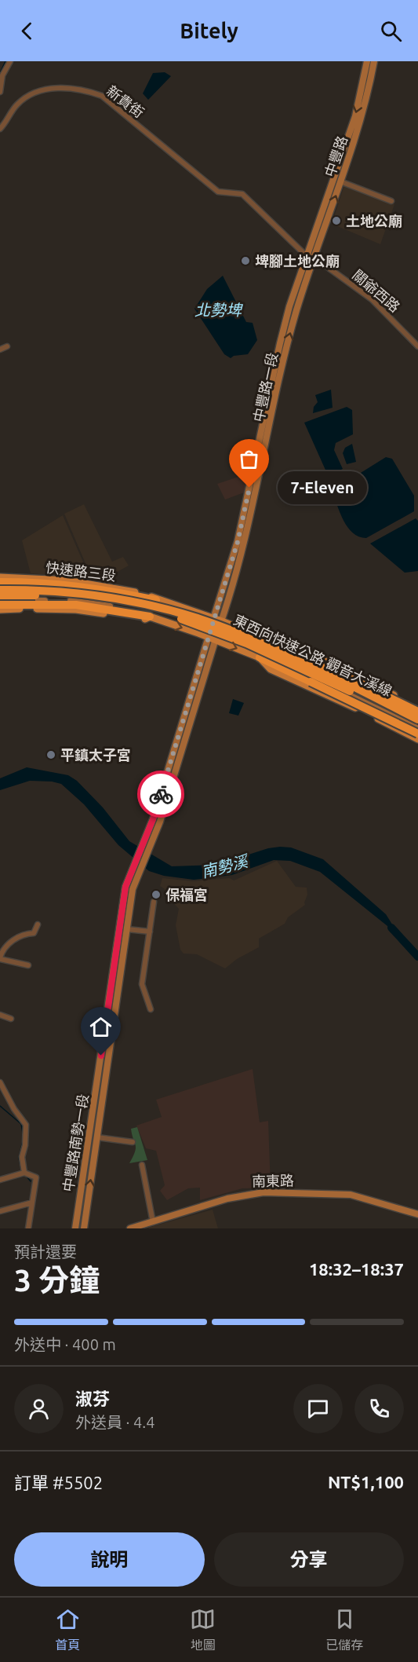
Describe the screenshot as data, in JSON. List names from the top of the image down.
{
  "streets": {
    "highway": ["東西向快速公路 觀音大溪線"],
    "main road": [
      "中豐路",
      "中豐路一段",
      "快速路三段",
      "中豐路南勢一段",
      "南東路"
    ],
    "street": ["新貴街", "關爺西路"]
  },
  "crossings": [
    ["新貴街", "關爺西路"],
    ["中豐路", "關爺西路"],
    ["中豐路", "中豐路一段"],
    ["關爺西路", "中豐路一段"],
    ["中豐路一段", "快速路三段"],
    ["中豐路一段", "中豐路南勢一段"]
  ],
  "water": ["北勢埤", "南勢溪"],
  "places": [
    "土地公廟",
    "埤腳土地公廟",
    "7-Eleven",
    "平鎮太子宮",
    "保福宮"
  ],
  "page": {
    "header": "Bitely",
    "bubble": "7-Eleven",
    "heading": ["3 分鐘", "預計還要", "18:32–18:37"],
    "panel": [
      "淑芬",
      "外送員 · 4.4",
      "訂單 #5502",
      "NT$1,100"
    ],
    "bar": "外送中 · 400 m",
    "buttons": ["說明", "分享"],
    "tabs": ["首頁", "地圖", "已儲存"]
  }
}
